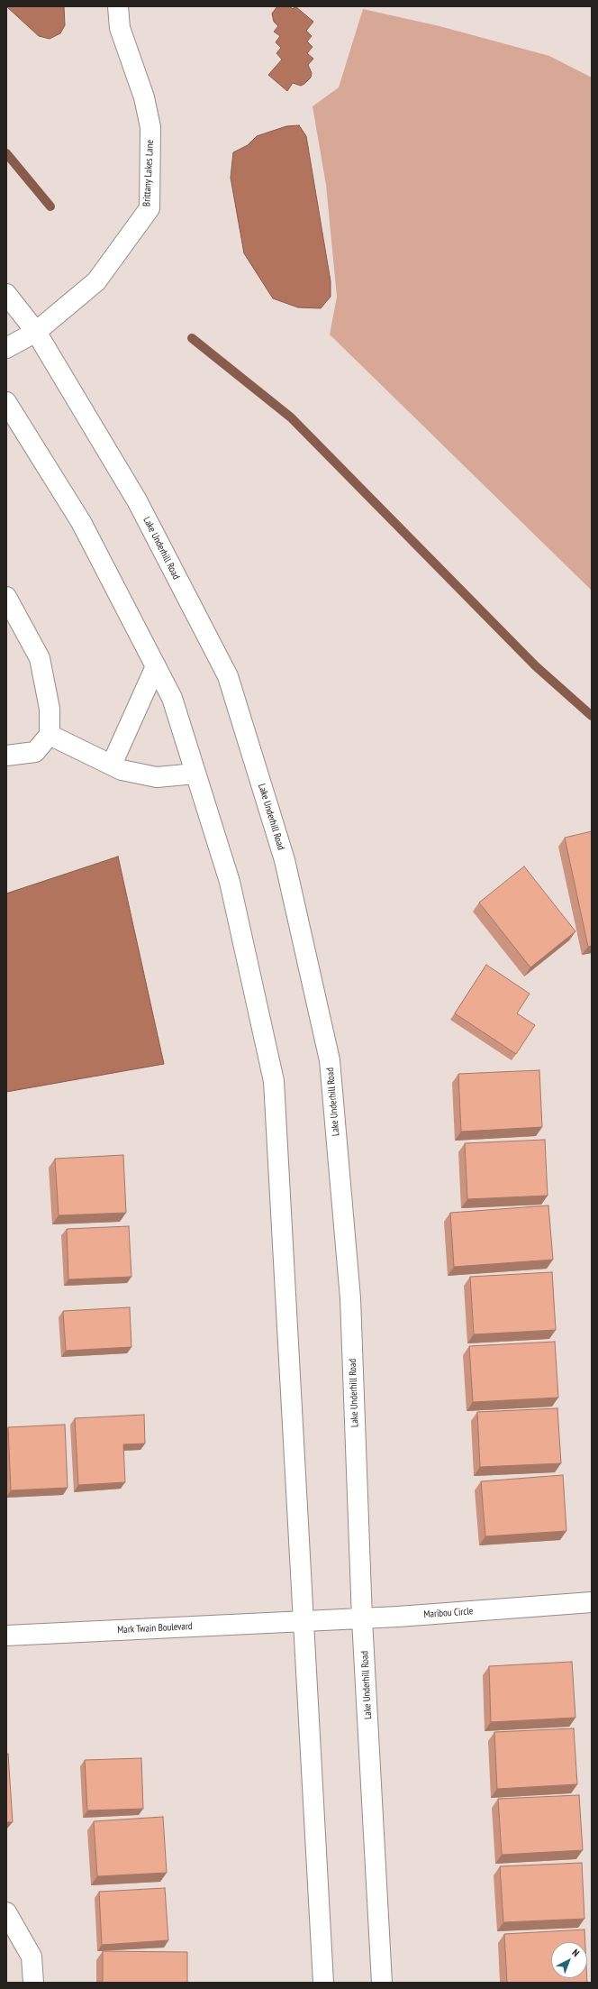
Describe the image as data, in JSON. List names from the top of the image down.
{
  "streets": {
    "street": [
      "Brittany Lakes Lane",
      "Lake Underhill Road",
      "Maribou Circle",
      "Mark Twain Boulevard"
    ]
  },
  "crossings": [
    ["Brittany Lakes Lane", "Lake Underhill Road"],
    ["Lake Underhill Road", "Maribou Circle"],
    ["Maribou Circle", "Mark Twain Boulevard"]
  ],
  "north": "top right"
}
